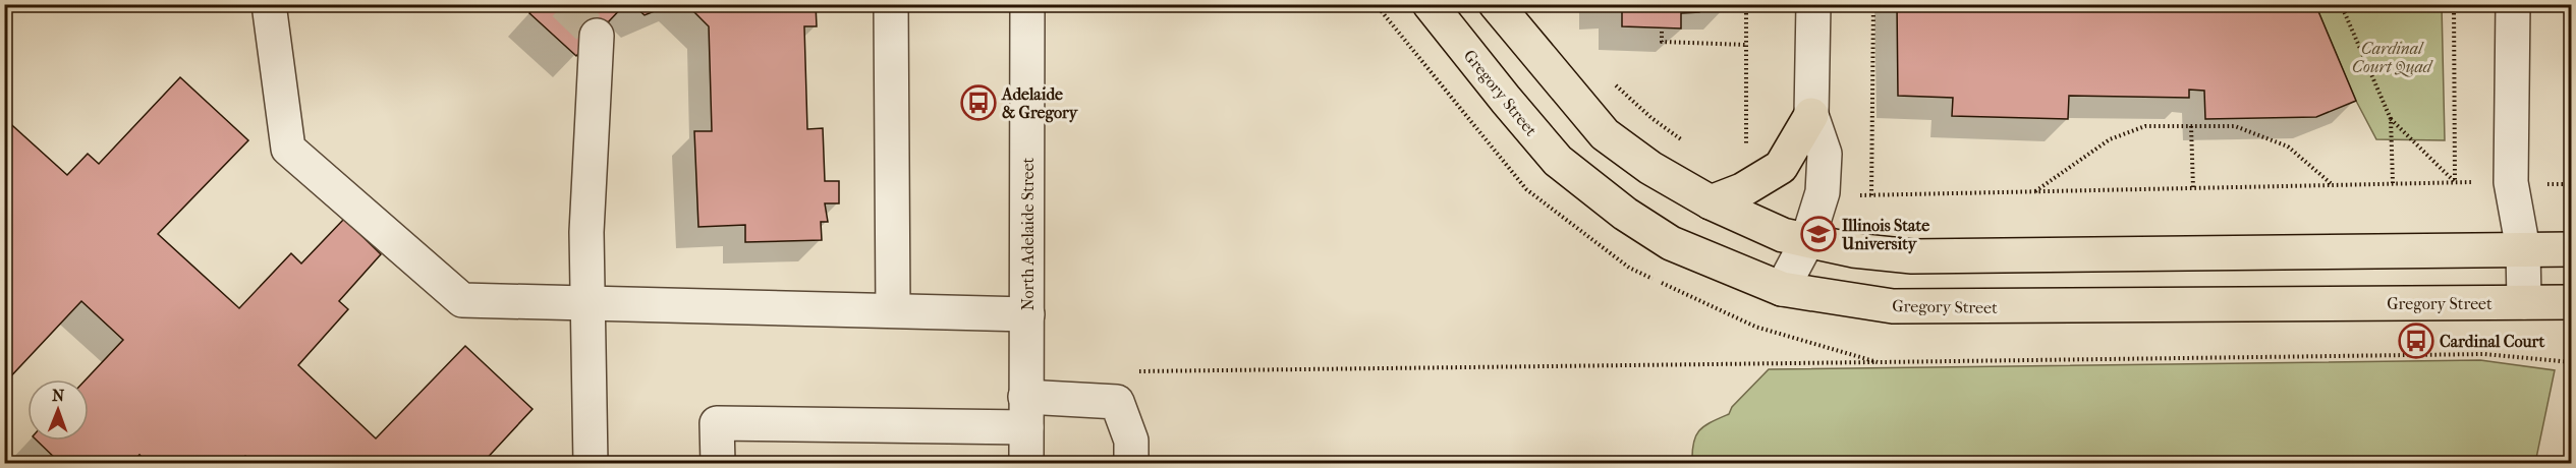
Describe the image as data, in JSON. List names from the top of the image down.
{
  "streets": {
    "main road": ["Gregory Street"],
    "street": ["North Adelaide Street"]
  },
  "parks": ["Cardinal Court Quad"],
  "places": {
    "bus stop": ["Adelaide & Gregory", "Cardinal Court"],
    "school or university": ["Illinois State University"]
  },
  "north": "top"
}
